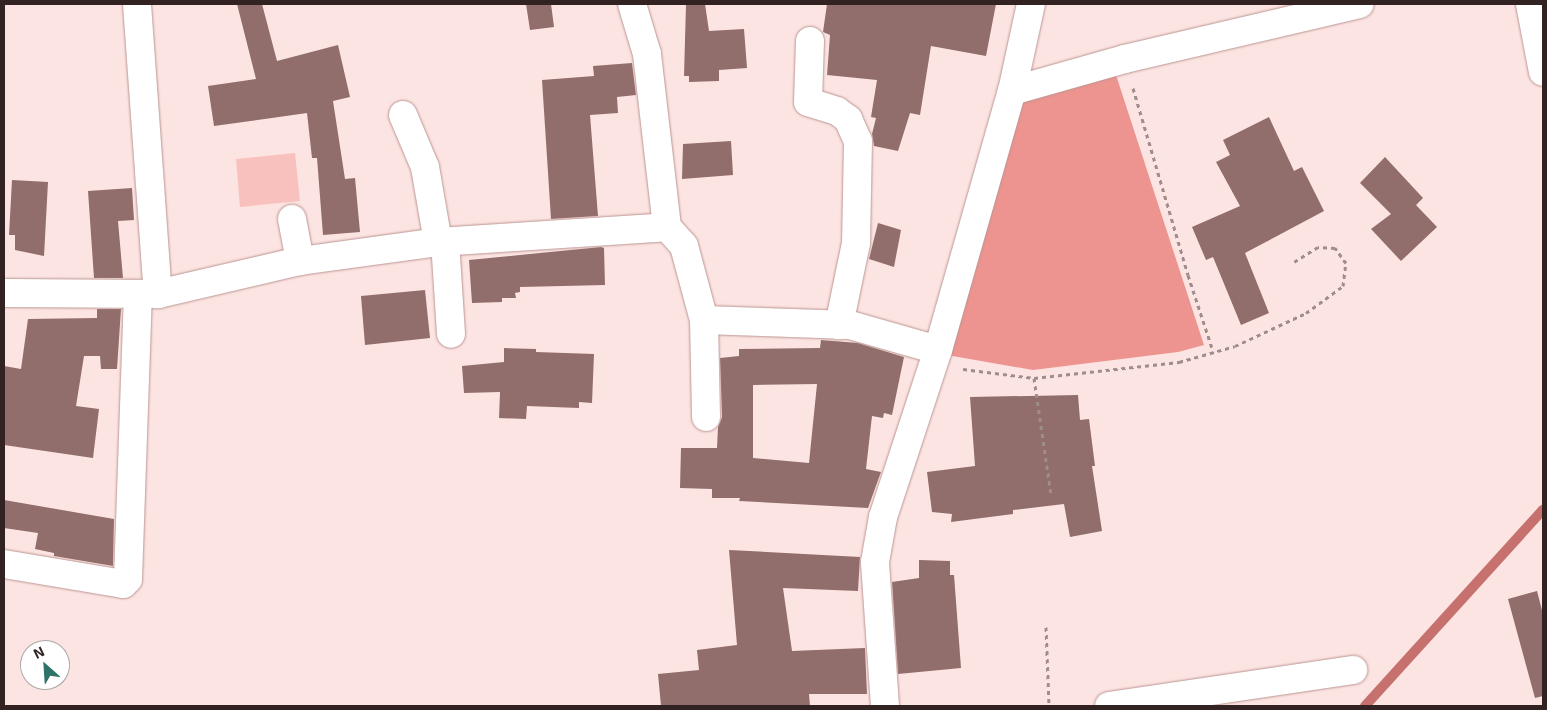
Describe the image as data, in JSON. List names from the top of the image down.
{
  "north": "top left"
}
